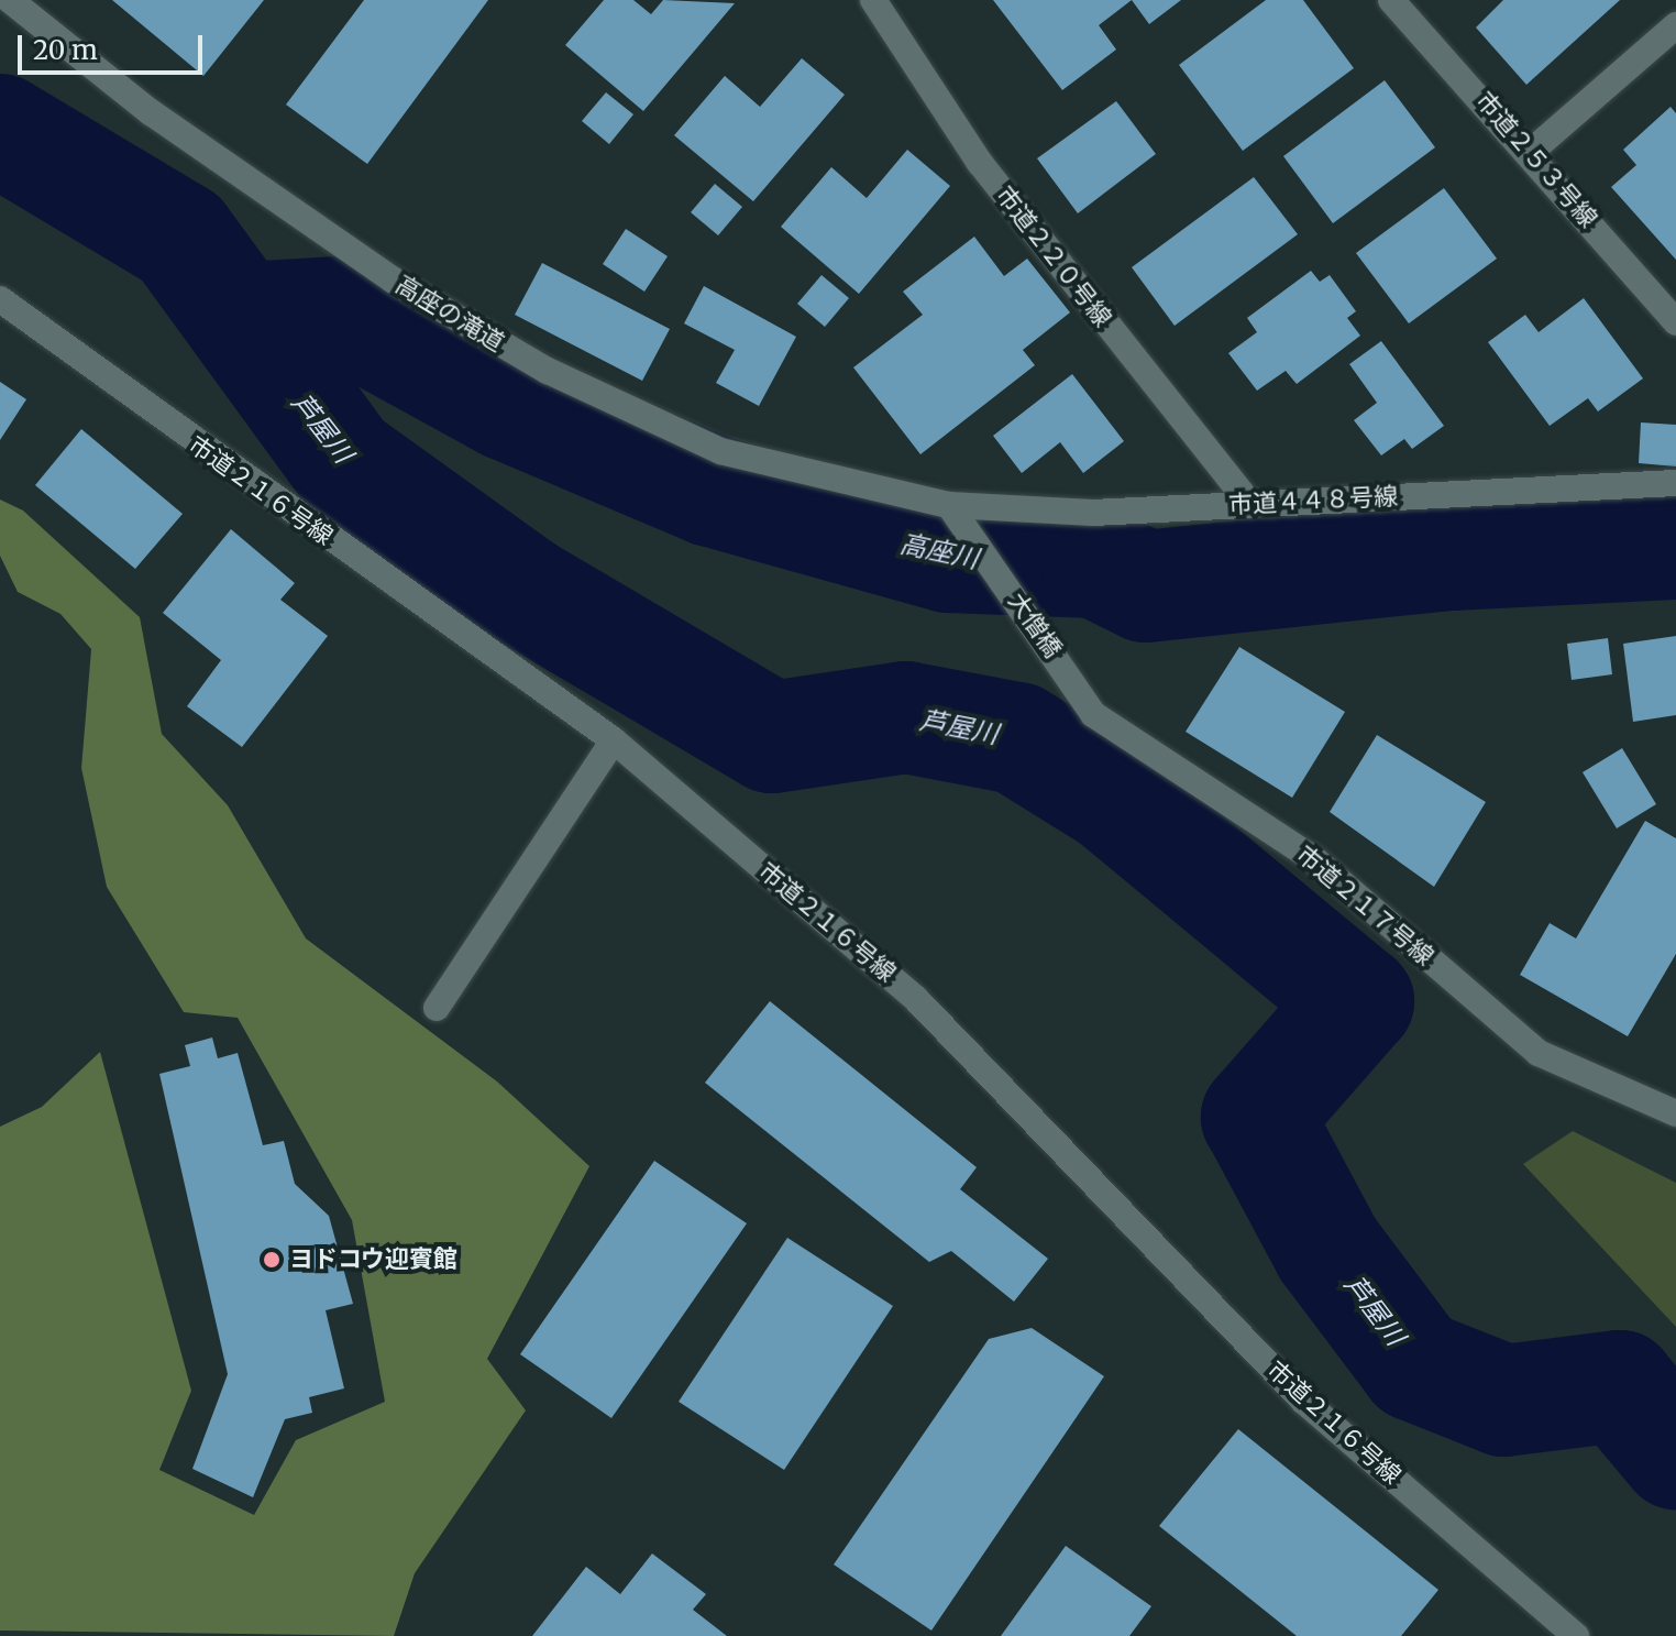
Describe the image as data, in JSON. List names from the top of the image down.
{
  "streets": {
    "street": [
      "市道２５３号線",
      "市道２２０号線",
      "高座の滝道",
      "市道２１６号線",
      "市道４４８号線",
      "大僧橋",
      "市道２１７号線"
    ]
  },
  "crossings": [
    ["市道２２０号線", "市道４４８号線"],
    ["高座の滝道", "市道４４８号線"],
    ["高座の滝道", "大僧橋"],
    ["市道４４８号線", "大僧橋"],
    ["大僧橋", "市道２１７号線"]
  ],
  "water": ["芦屋川", "高座川"],
  "places": ["ヨドコウ迎賓館"],
  "scale_bar": "20 m"
}
